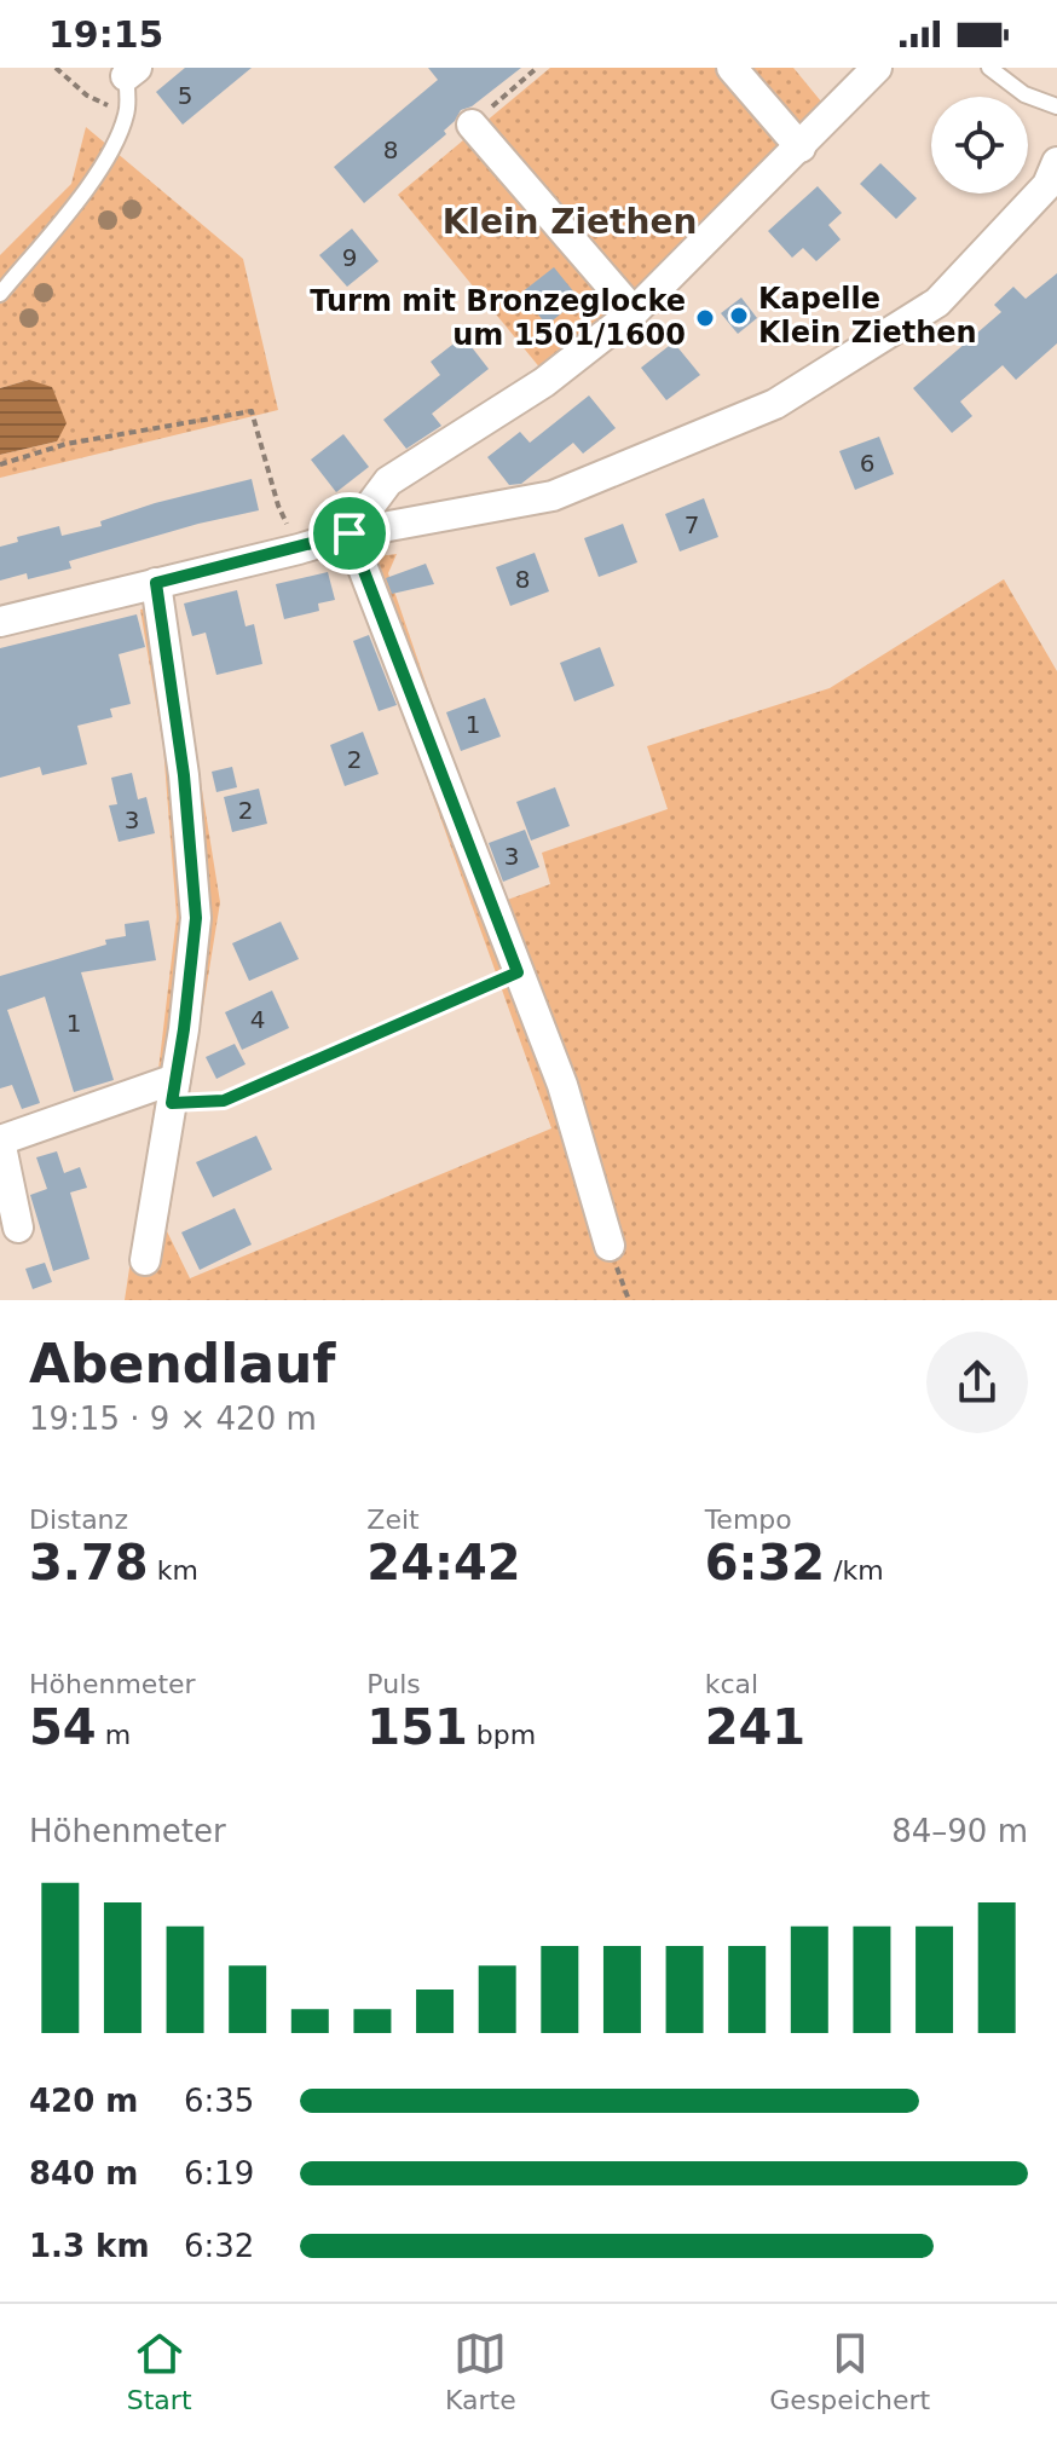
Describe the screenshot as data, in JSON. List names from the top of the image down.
{
  "districts": ["Klein Ziethen"],
  "places": ["Kapelle Klein Ziethen", "Turm mit Bronzeglocke um 1501/1600"],
  "house_numbers": [
    "5",
    "8",
    "9",
    "6",
    "7",
    "8",
    "1",
    "2",
    "2",
    "3",
    "3",
    "4",
    "1"
  ],
  "page": {
    "status": "19:15",
    "heading": ["Abendlauf", "19:15 · 9 × 420 m"],
    "stats": [
      ["Distanz", "3.78 km"],
      ["Zeit", "24:42"],
      ["Tempo", "6:32 /km"],
      ["Höhenmeter", "54 m"],
      ["Puls", "151 bpm"],
      ["kcal", "241"]
    ],
    "chart": ["Höhenmeter", "84–90 m"],
    "list": [
      {
        "name": "420 m",
        "note": "6:35"
      },
      {
        "name": "840 m",
        "note": "6:19"
      },
      {
        "name": "1.3 km",
        "note": "6:32"
      }
    ],
    "tabs": ["Start", "Karte", "Gespeichert"]
  }
}
